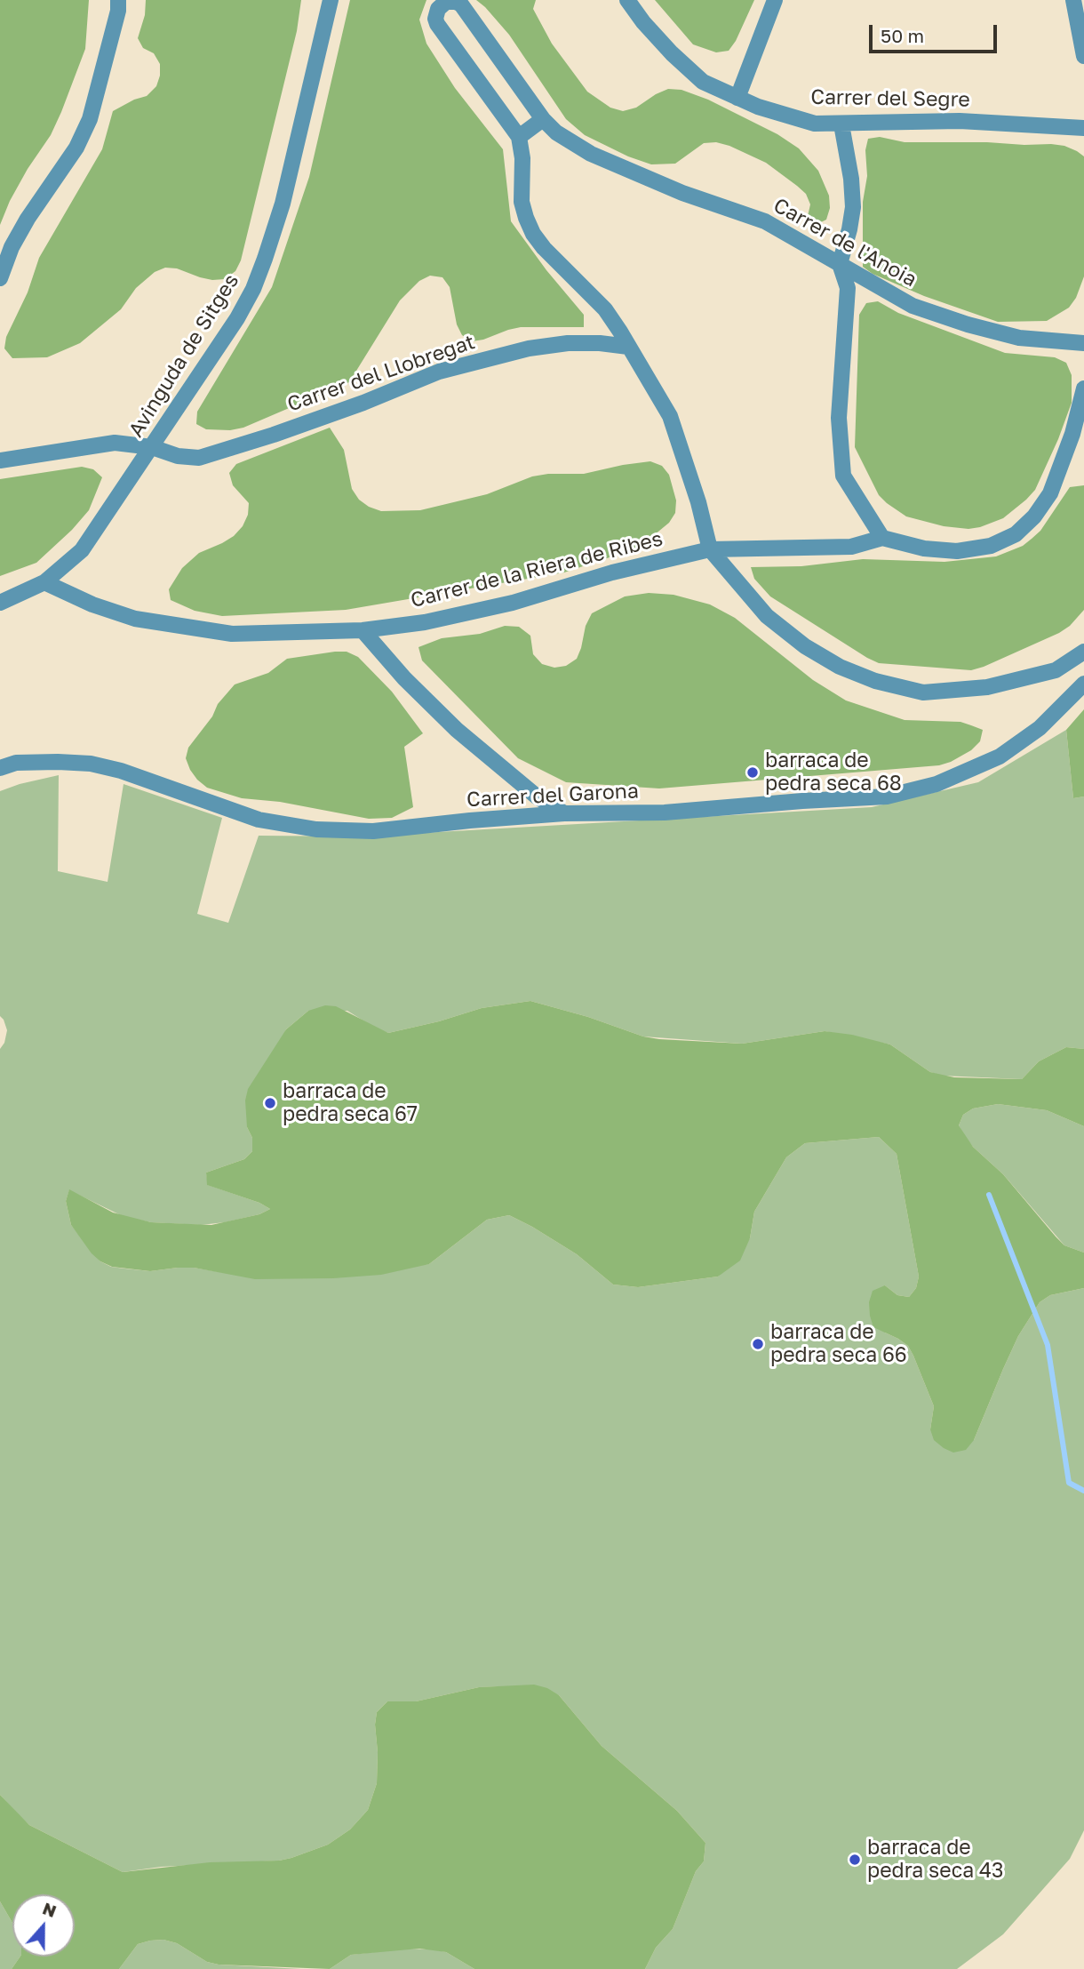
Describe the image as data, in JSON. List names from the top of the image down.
{
  "streets": {
    "street": [
      "Carrer del Segre",
      "Carrer de l'Anoia",
      "Avinguda de Sitges",
      "Carrer del Llobregat",
      "Carrer de la Riera de Ribes",
      "Carrer del Garona"
    ]
  },
  "crossings": [
    ["Avinguda de Sitges", "Carrer del Llobregat"],
    ["Avinguda de Sitges", "Carrer de la Riera de Ribes"]
  ],
  "places": [
    "barraca de pedra seca 68",
    "barraca de pedra seca 67",
    "barraca de pedra seca 66",
    "barraca de pedra seca 43"
  ],
  "scale_bar": "50 m",
  "north": "top"
}
